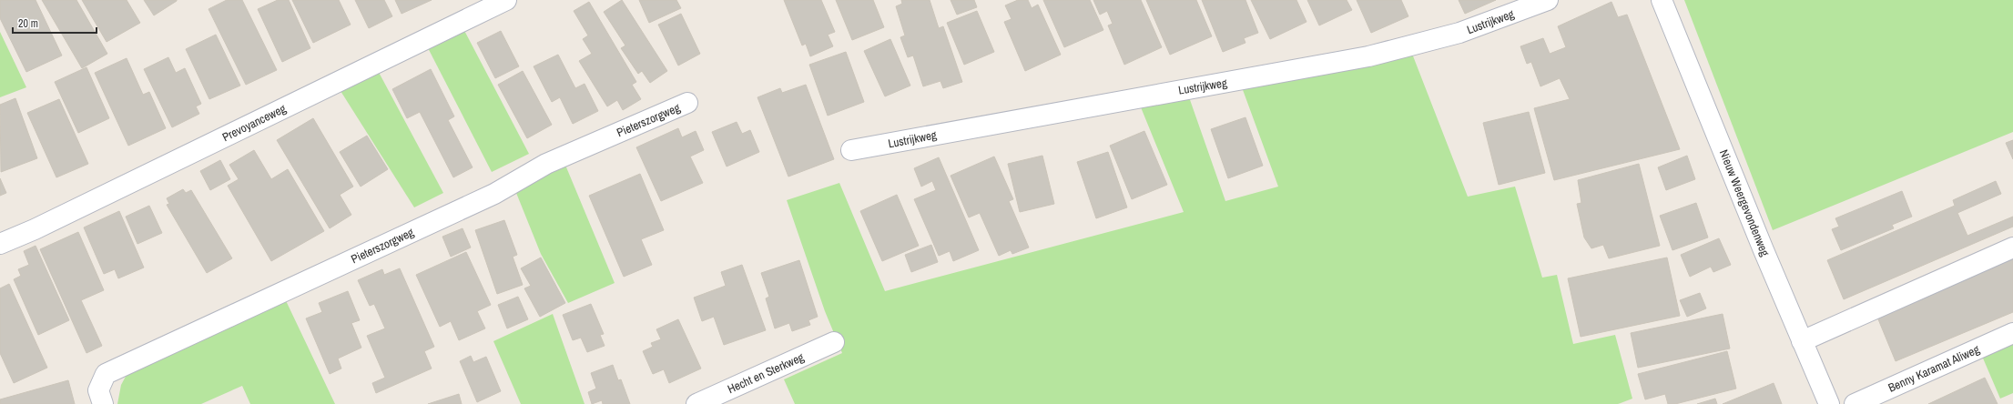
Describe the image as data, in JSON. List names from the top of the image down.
{
  "streets": {
    "street": [
      "Lustrijkweg",
      "Pieterszorgweg",
      "Prevoyanceweg",
      "Nieuw Weergevondenweg",
      "Benny Karamat Aliweg",
      "Hecht en Sterkweg"
    ]
  },
  "scale_bar": "20 m"
}
